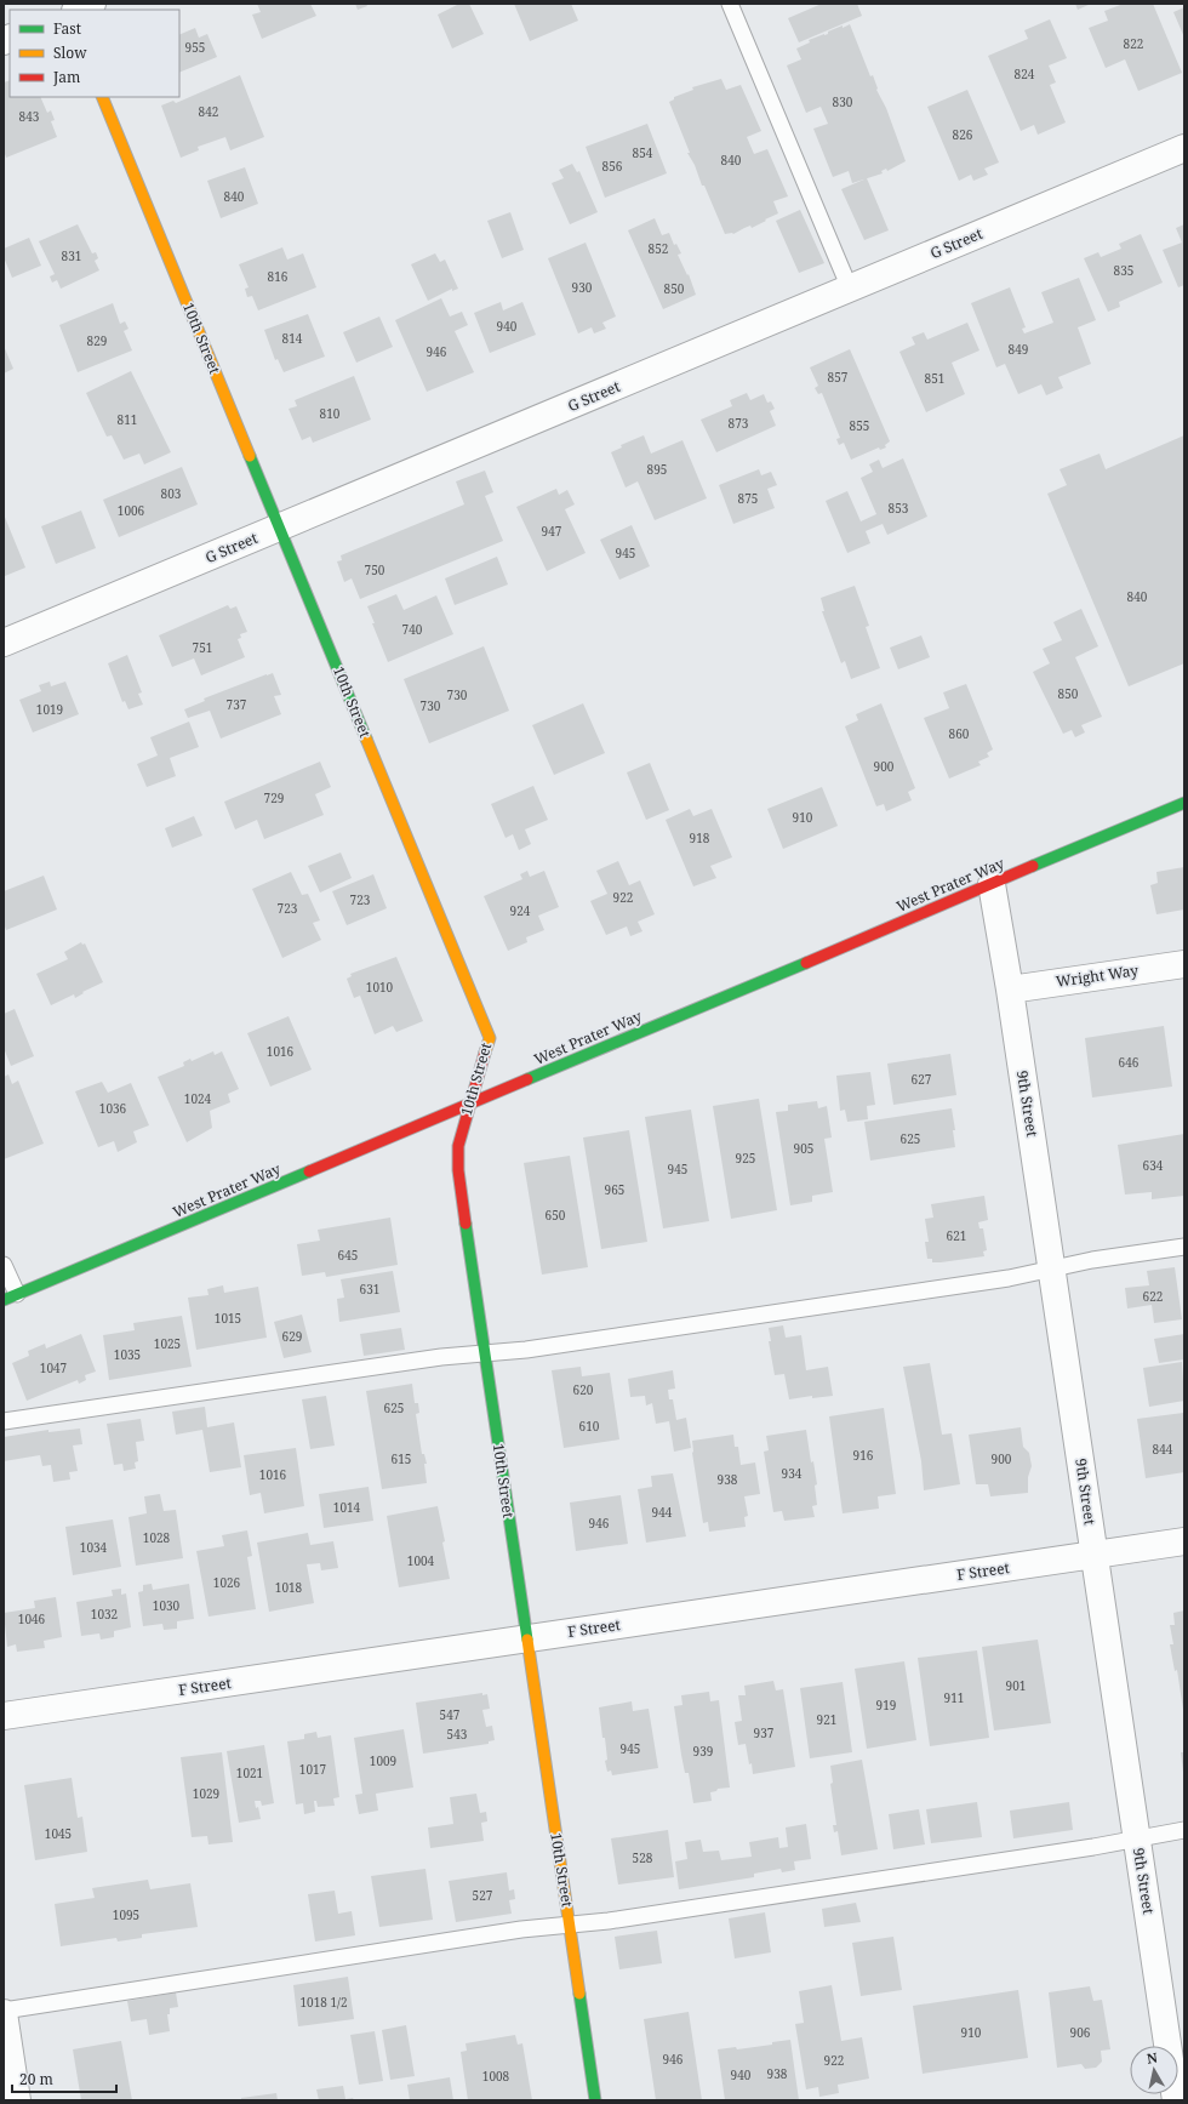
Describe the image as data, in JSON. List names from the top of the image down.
{
  "streets": {
    "street": [
      "G Street",
      "10th Street",
      "West Prater Way",
      "Wright Way",
      "9th Street",
      "F Street"
    ]
  },
  "crossings": [
    ["G Street", "10th Street"],
    ["10th Street", "West Prater Way"],
    ["10th Street", "F Street"],
    ["West Prater Way", "9th Street"],
    ["Wright Way", "9th Street"],
    ["9th Street", "F Street"]
  ],
  "house_numbers": [
    "822",
    "955",
    "824",
    "830",
    "842",
    "843",
    "826",
    "854",
    "840",
    "856",
    "840",
    "852",
    "831",
    "835",
    "816",
    "930",
    "850",
    "940",
    "814",
    "829",
    "849",
    "946",
    "857",
    "851",
    "810",
    "811",
    "873",
    "855",
    "895",
    "803",
    "875",
    "853",
    "1006",
    "947",
    "945",
    "750",
    "840",
    "740",
    "751",
    "850",
    "730",
    "737",
    "730",
    "1019",
    "860",
    "900",
    "729",
    "910",
    "918",
    "922",
    "723",
    "723",
    "924",
    "1010",
    "1016",
    "646",
    "627",
    "1024",
    "1036",
    "625",
    "905",
    "925",
    "634",
    "945",
    "965",
    "650",
    "621",
    "645",
    "631",
    "622",
    "1015",
    "629",
    "1025",
    "1035",
    "1047",
    "620",
    "625",
    "610",
    "844",
    "916",
    "615",
    "900",
    "934",
    "1016",
    "938",
    "1014",
    "944",
    "946",
    "1028",
    "1034",
    "1004",
    "1026",
    "1018",
    "1030",
    "1032",
    "1046",
    "901",
    "911",
    "919",
    "547",
    "921",
    "937",
    "543",
    "945",
    "939",
    "1009",
    "1017",
    "1021",
    "1029",
    "1045",
    "528",
    "527",
    "1095",
    "1018 1/2",
    "910",
    "906",
    "946",
    "922",
    "938",
    "940",
    "1008"
  ],
  "legend": ["Fast", "Slow", "Jam"],
  "scale_bar": "20 m",
  "north": "top"
}
